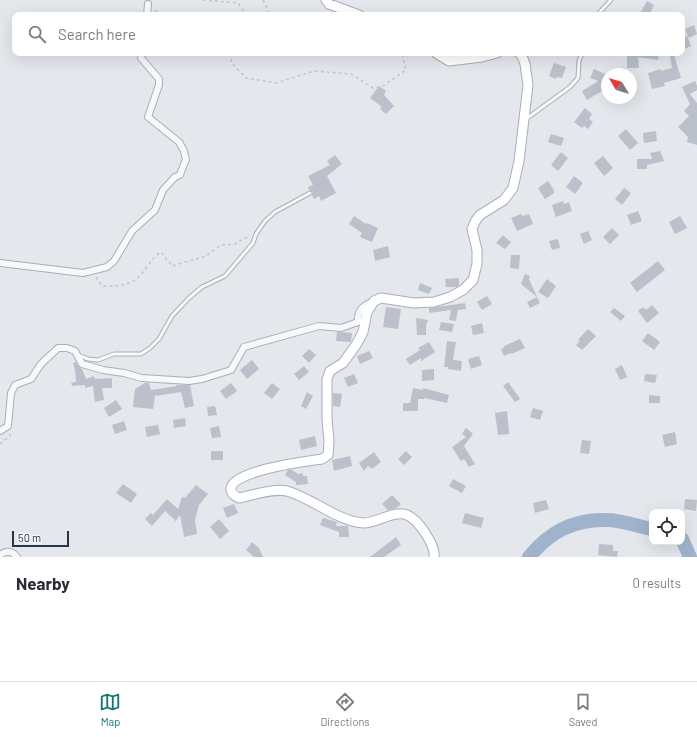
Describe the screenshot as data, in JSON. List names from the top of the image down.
{
  "scale_bar": "50 m",
  "north": "top left",
  "page": {
    "search": "Search here",
    "scale": "50 m",
    "heading": ["Nearby", "0 results"],
    "nav": ["Map", "Directions", "Saved"]
  }
}
